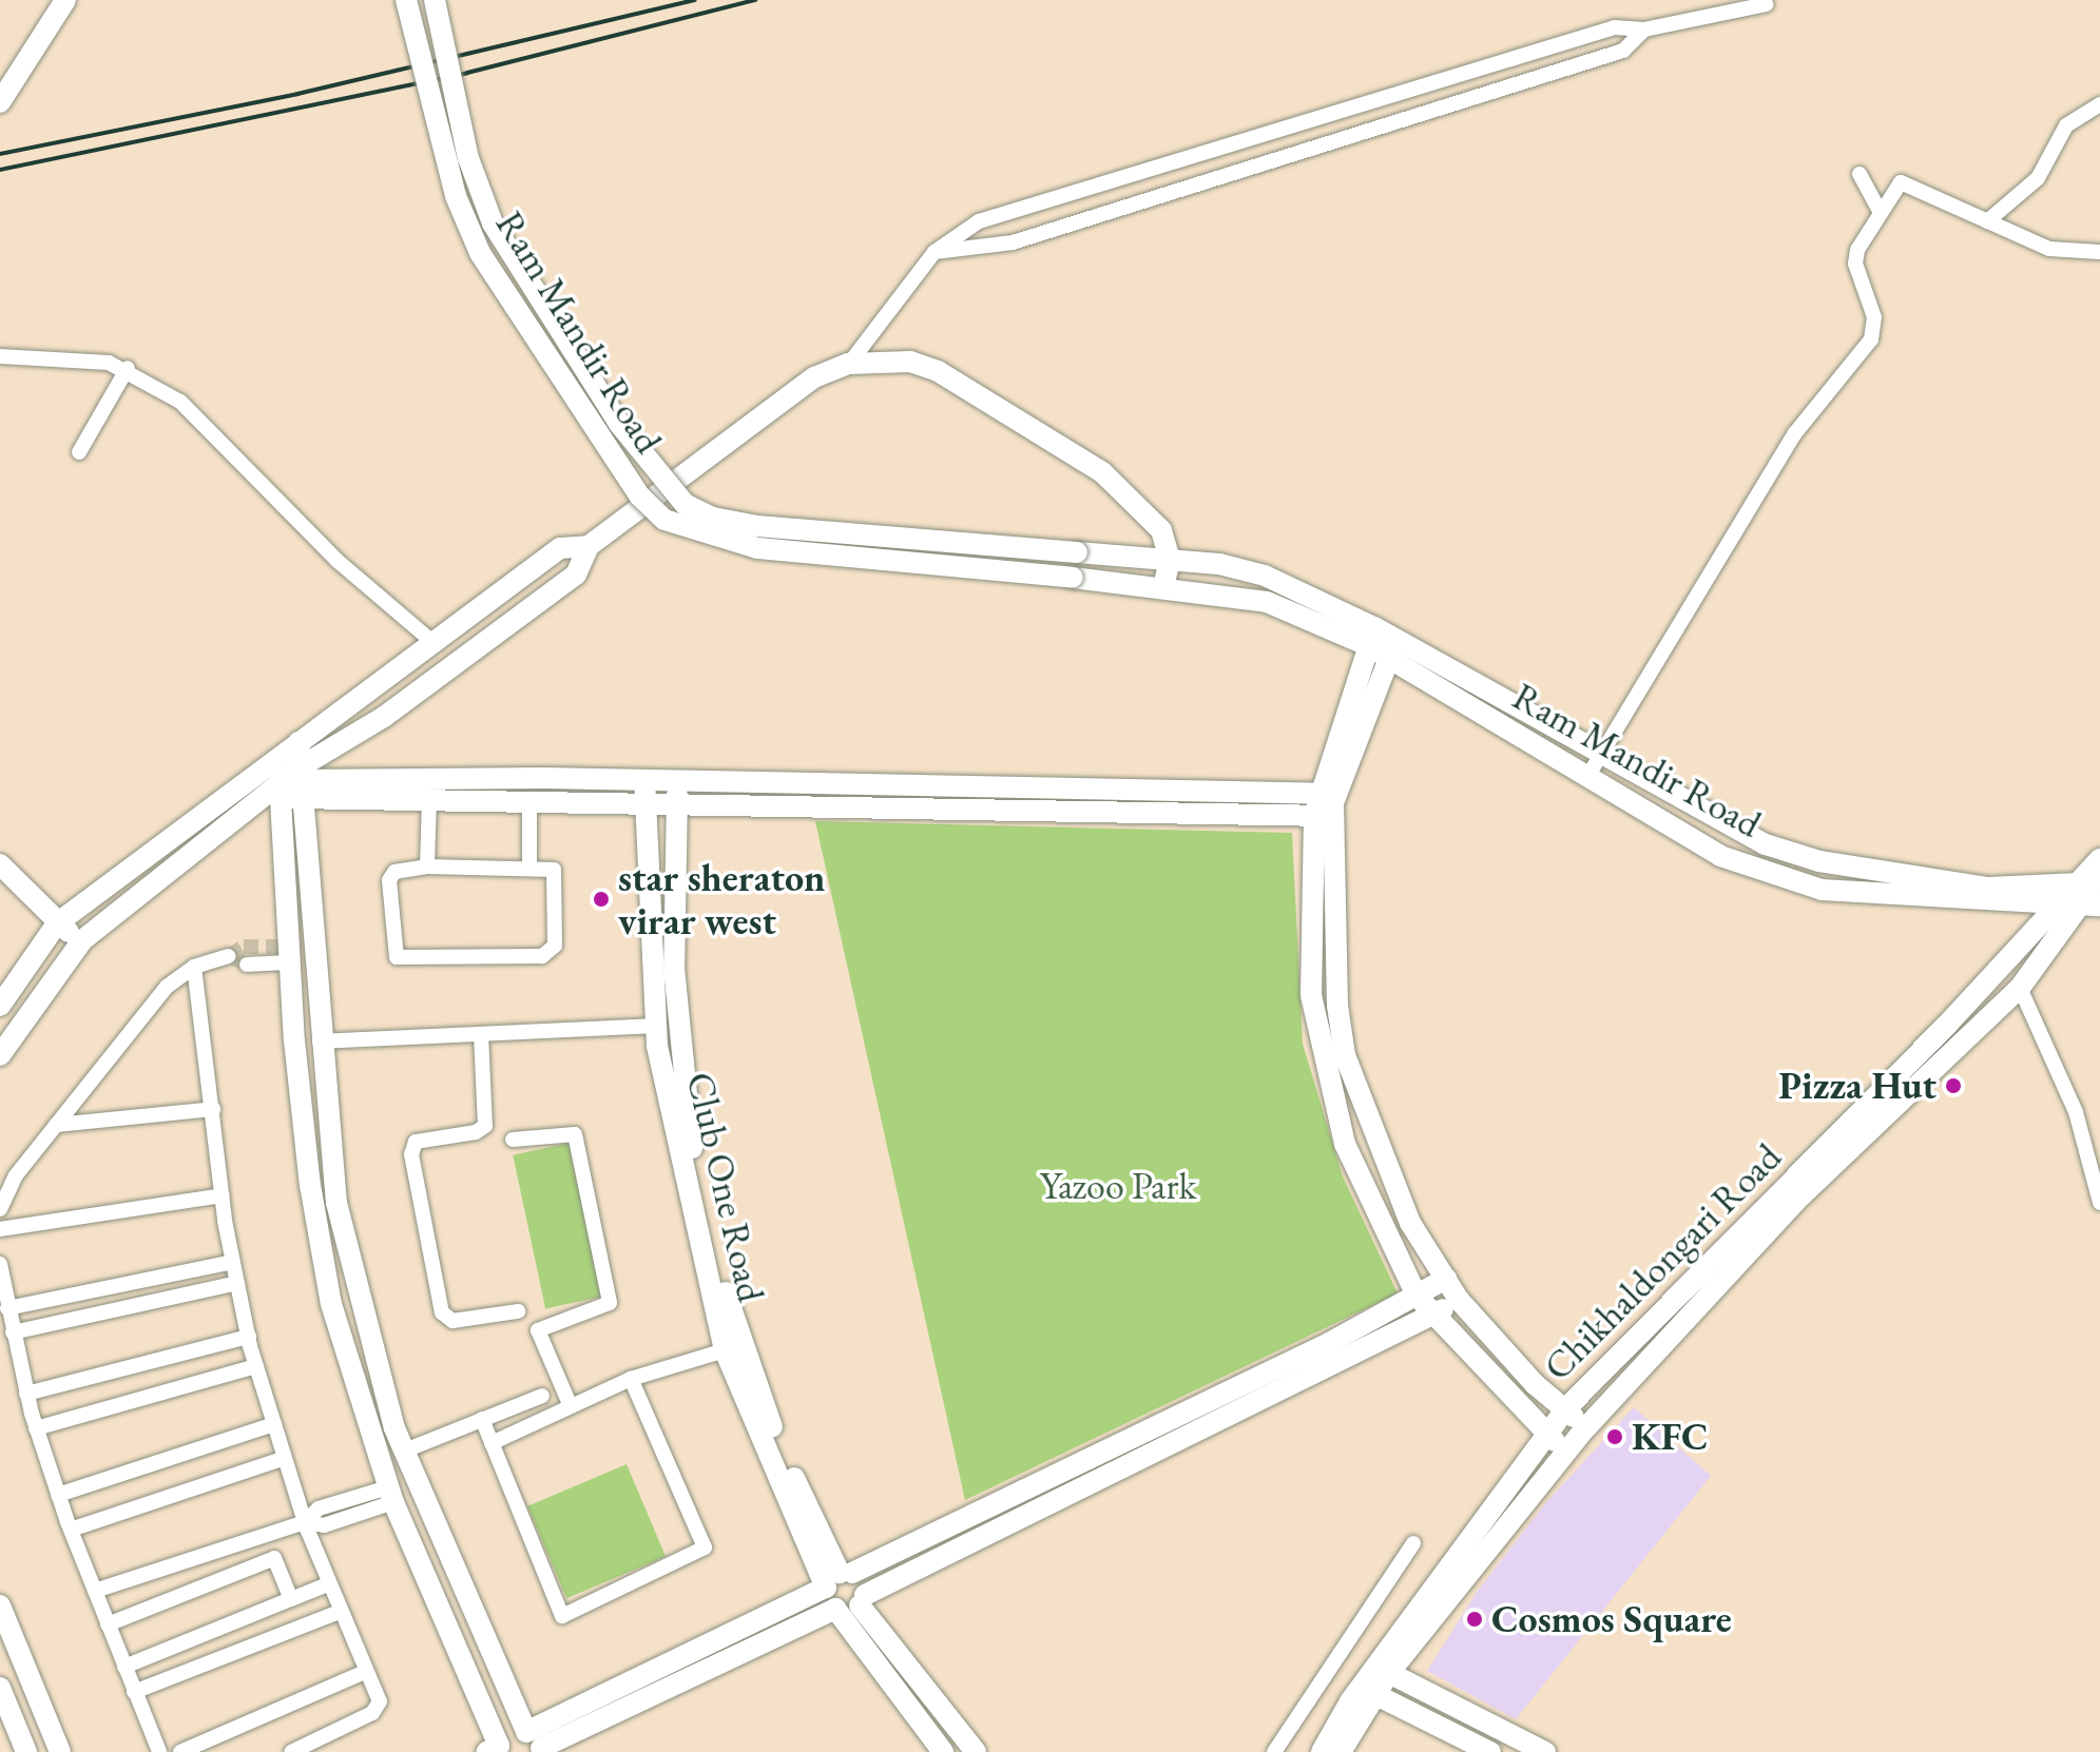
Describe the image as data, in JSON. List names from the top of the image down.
{
  "streets": {
    "street": ["Ram Mandir Road", "Club One Road", "Chikhaldongari Road"]
  },
  "crossings": [
    ["Ram Mandir Road", "Chikhaldongari Road"]
  ],
  "parks": ["Yazoo Park"],
  "places": [
    "star sheraton virar west",
    "Pizza Hut",
    "KFC",
    "Cosmos Square"
  ]
}
